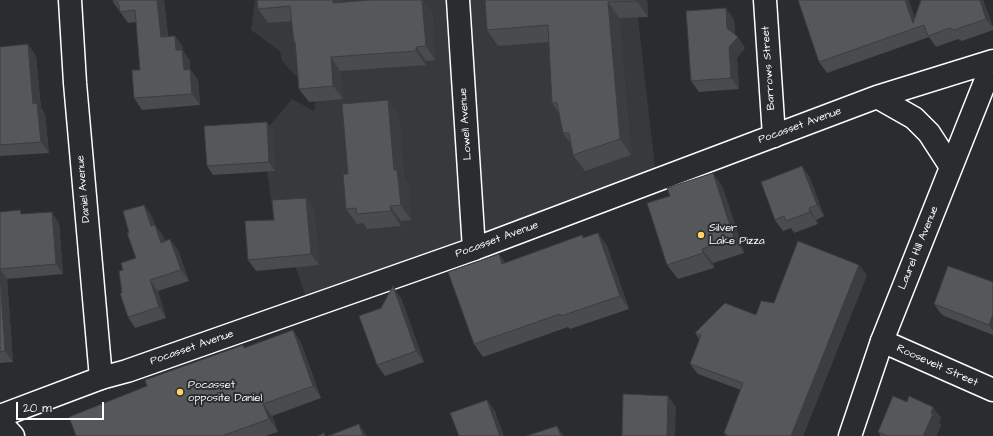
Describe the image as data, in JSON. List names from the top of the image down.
{
  "streets": {
    "street": [
      "Barrows Street",
      "Lowell Avenue",
      "Pocasset Avenue",
      "Daniel Avenue",
      "Laurel Hill Avenue",
      "Roosevelt Street"
    ]
  },
  "crossings": [
    ["Barrows Street", "Pocasset Avenue"],
    ["Lowell Avenue", "Pocasset Avenue"],
    ["Pocasset Avenue", "Daniel Avenue"],
    ["Pocasset Avenue", "Laurel Hill Avenue"],
    ["Laurel Hill Avenue", "Roosevelt Street"]
  ],
  "places": ["Silver Lake Pizza", "Pocasset opposite Daniel"],
  "scale_bar": "20 m"
}
